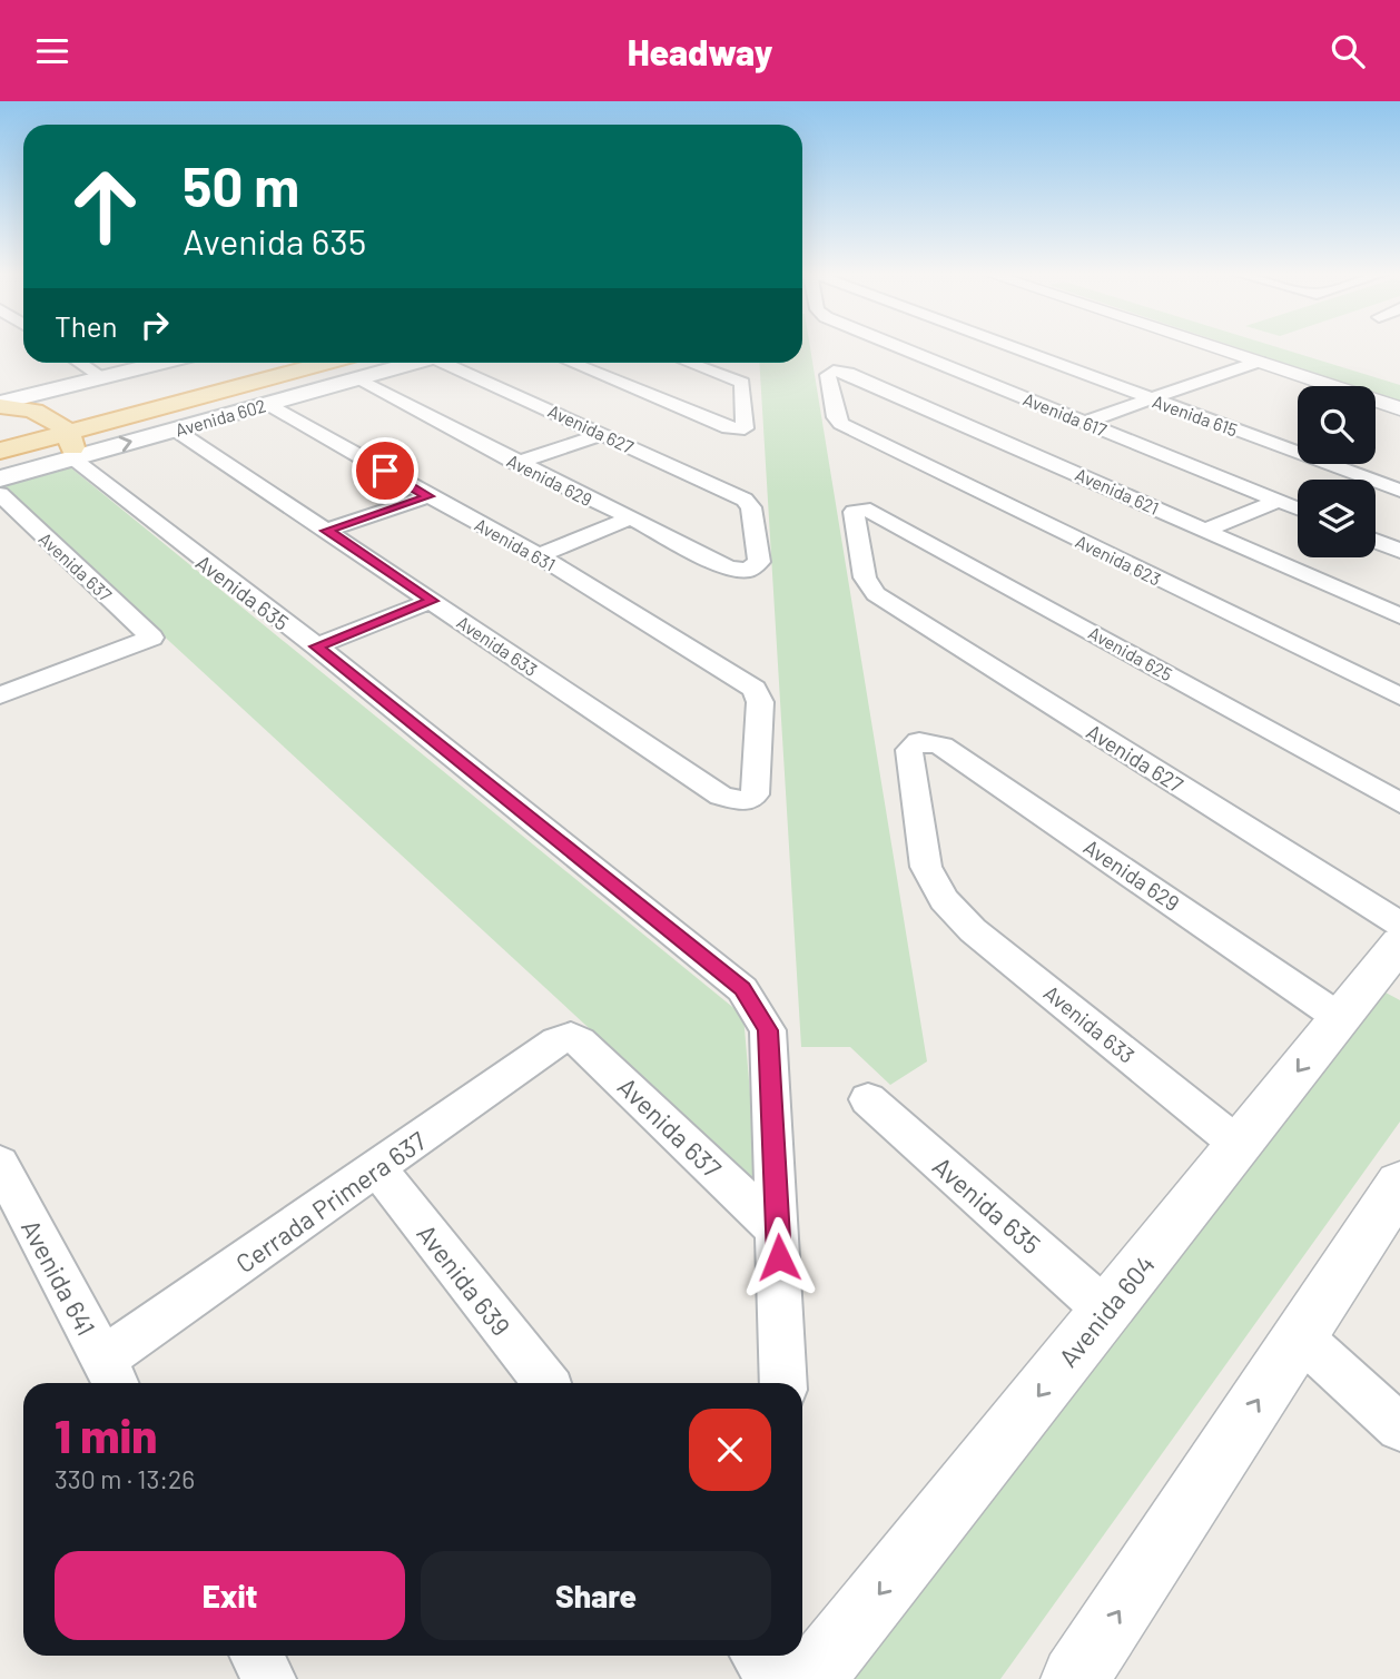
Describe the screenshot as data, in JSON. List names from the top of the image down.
{
  "streets": {
    "main road": ["Avenida 602"],
    "street": [
      "Avenida 617",
      "Avenida 615",
      "Avenida 627",
      "Avenida 629",
      "Avenida 621",
      "Avenida 631",
      "Avenida 623",
      "Avenida 637",
      "Avenida 635",
      "Avenida 633",
      "Avenida 625",
      "Cerrada Primera 637",
      "Avenida 641",
      "Avenida 639",
      "Avenida 604"
    ]
  },
  "crossings": [
    ["Avenida 602", "Avenida 629"],
    ["Avenida 602", "Avenida 631"],
    ["Avenida 602", "Avenida 635"],
    ["Avenida 602", "Avenida 633"],
    ["Avenida 627", "Avenida 629"],
    ["Avenida 627", "Avenida 625"],
    ["Avenida 629", "Avenida 633"],
    ["Avenida 629", "Avenida 604"],
    ["Avenida 621", "Avenida 623"],
    ["Avenida 631", "Avenida 633"],
    ["Avenida 637", "Avenida 635"],
    ["Avenida 637", "Cerrada Primera 637"],
    ["Avenida 635", "Avenida 604"],
    ["Avenida 633", "Avenida 604"],
    ["Cerrada Primera 637", "Avenida 641"],
    ["Cerrada Primera 637", "Avenida 639"]
  ],
  "page": {
    "header": "Headway",
    "turn": ["50 m", "Avenida 635"],
    "then": "Then",
    "heading": ["1 min", "330 m · 13:26"],
    "buttons": ["Exit", "Share"]
  }
}
